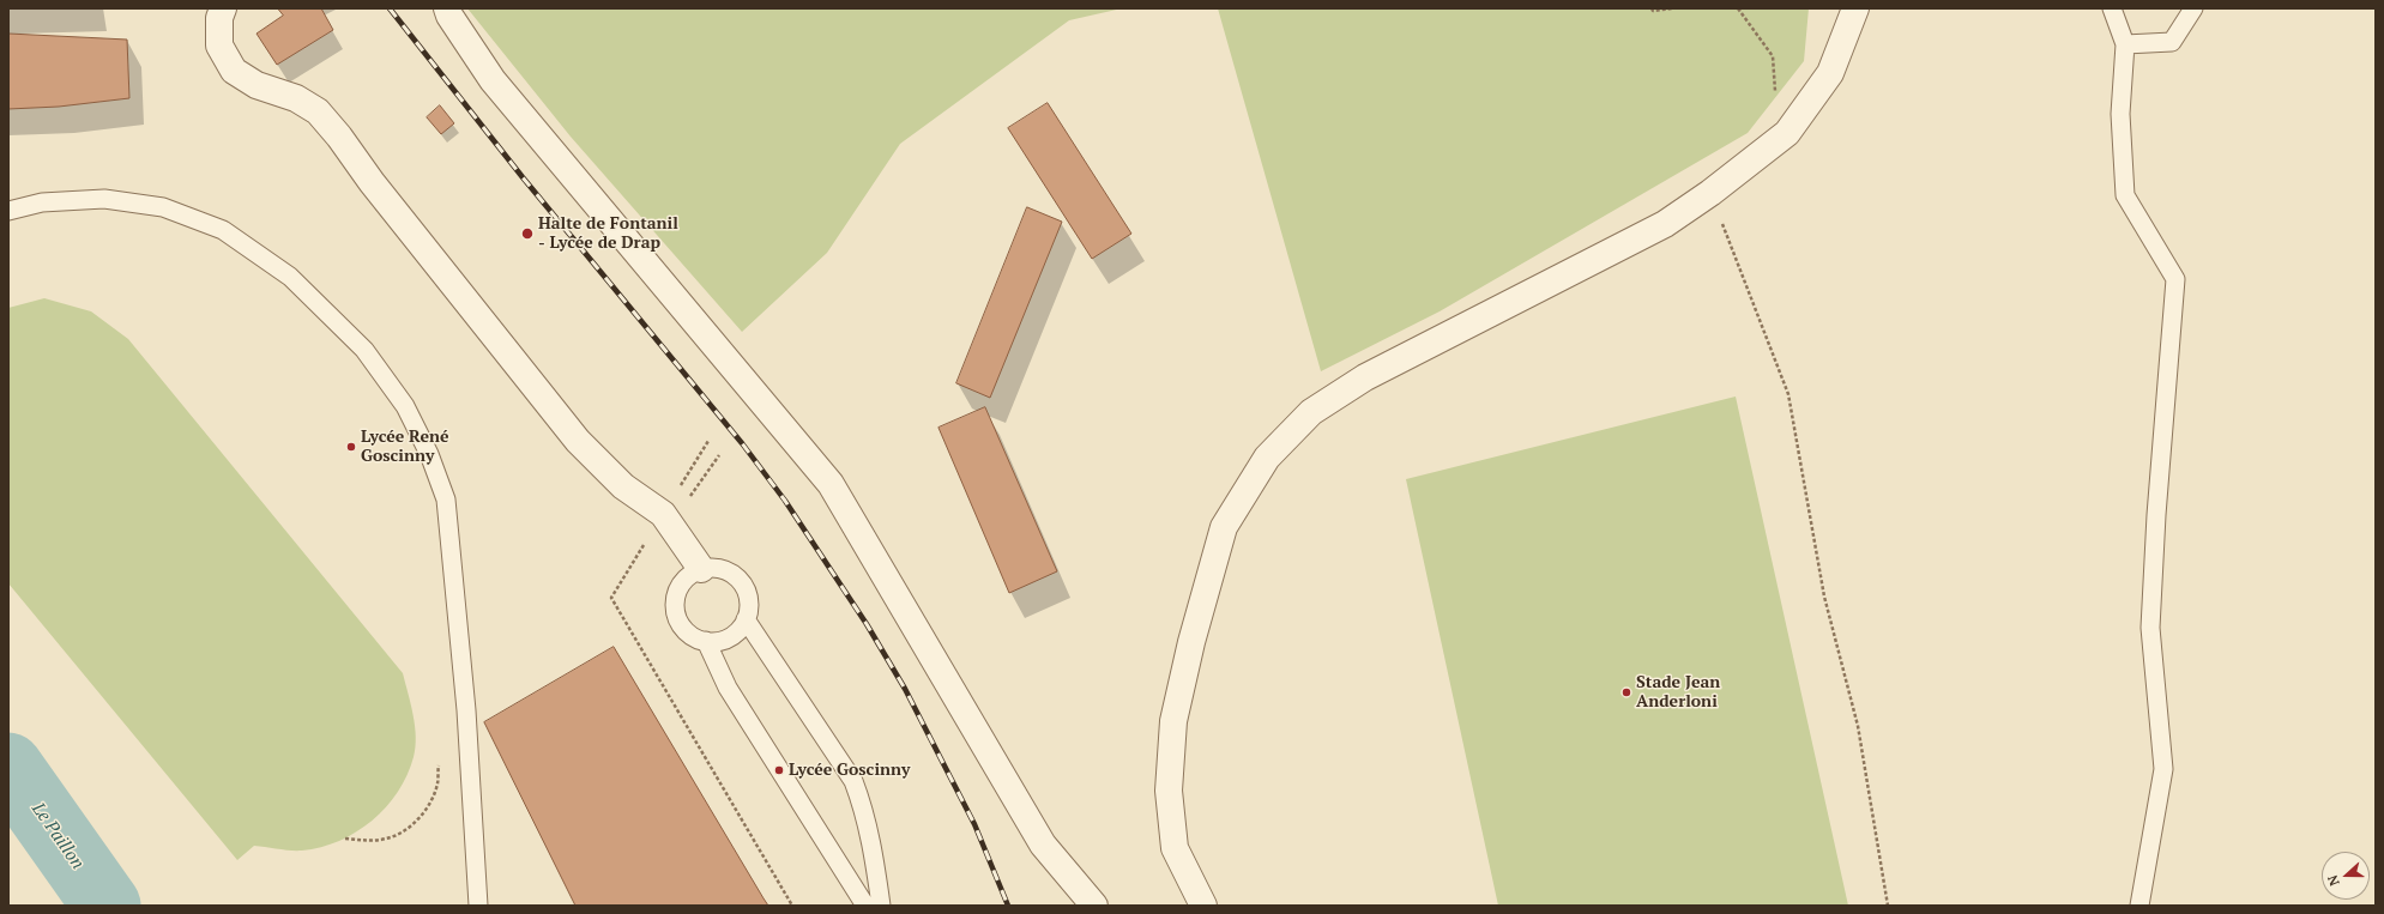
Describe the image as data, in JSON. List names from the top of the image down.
{
  "water": ["Le Paillon"],
  "places": [
    "Halte de Fontanil - Lycée de Drap",
    "Lycée René Goscinny",
    "Stade Jean Anderloni",
    "Lycée Goscinny"
  ],
  "north": "left"
}
